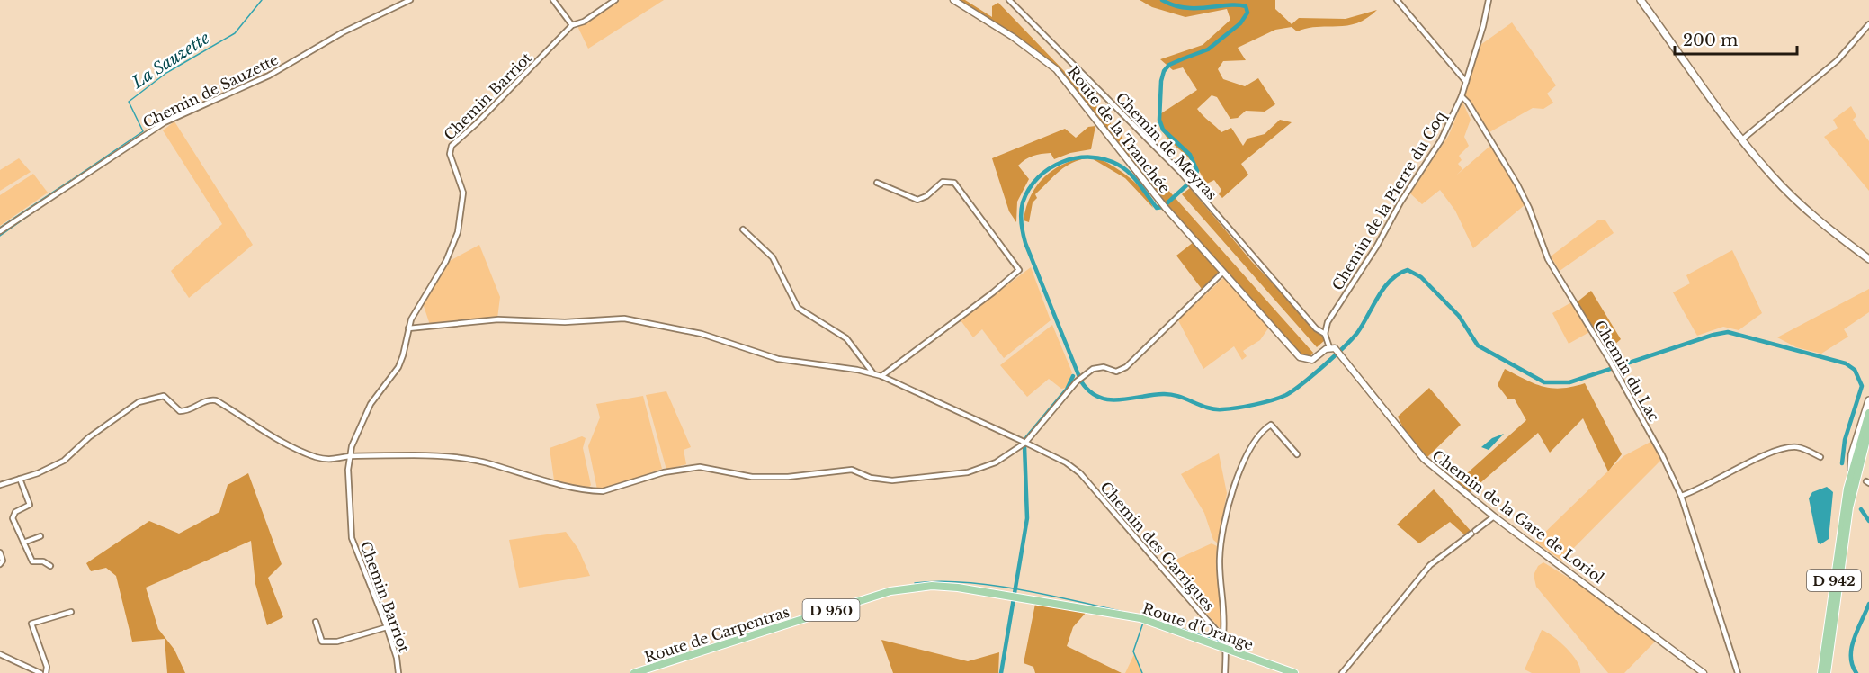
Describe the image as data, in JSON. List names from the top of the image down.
{
  "streets": {
    "main road": [
      "D 942",
      "D 950",
      "Route d'Orange",
      "Route de Carpentras"
    ],
    "street": [
      "Chemin de Sauzette",
      "Chemin Barriot",
      "Route de la Tranchée",
      "Chemin de Meyras",
      "Chemin de la Pierre du Coq",
      "Chemin du Lac",
      "Chemin de la Gare de Loriol",
      "Chemin des Garrigues"
    ]
  },
  "crossings": [
    ["Chemin Barriot", "Chemin des Garrigues"],
    ["Chemin de Meyras", "Chemin de la Pierre du Coq"],
    ["Chemin de la Pierre du Coq", "Chemin du Lac"],
    ["Route d'Orange", "Route de Carpentras"]
  ],
  "water": ["La Sauzette"],
  "scale_bar": "200 m"
}
